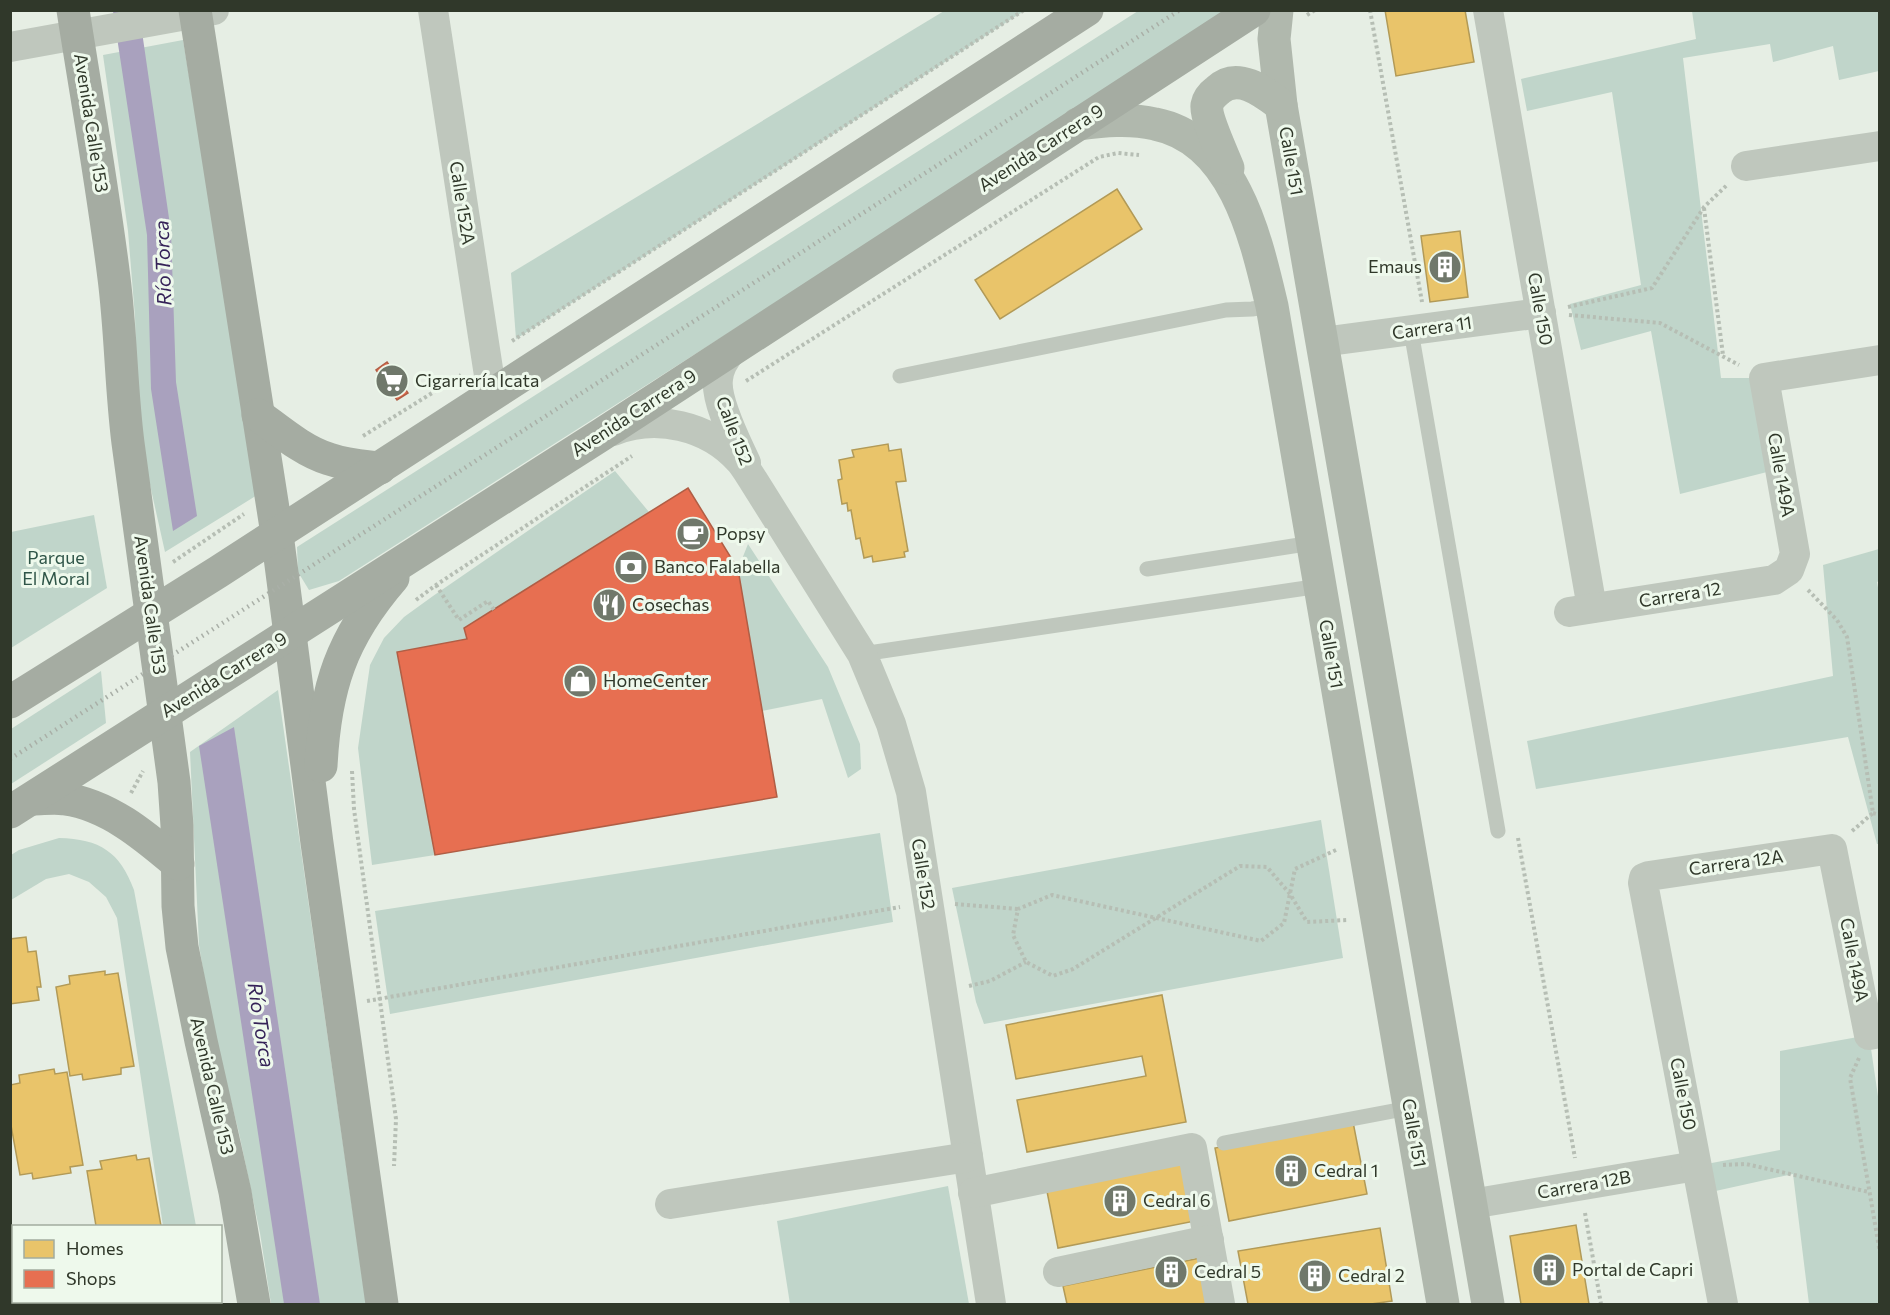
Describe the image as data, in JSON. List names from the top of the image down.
{
  "streets": {
    "main road": ["Avenida Calle 153", "Avenida Carrera 9"],
    "street": [
      "Calle 151",
      "Calle 152A",
      "Calle 150",
      "Carrera 11",
      "Calle 152",
      "Calle 149A",
      "Carrera 12",
      "Carrera 12A",
      "Carrera 12B"
    ]
  },
  "crossings": [
    ["Avenida Calle 153", "Avenida Carrera 9"],
    ["Avenida Carrera 9", "Calle 151"],
    ["Avenida Carrera 9", "Calle 152"],
    ["Calle 151", "Carrera 11"],
    ["Calle 151", "Carrera 12B"],
    ["Calle 150", "Carrera 11"],
    ["Calle 150", "Carrera 12"],
    ["Calle 150", "Carrera 12A"],
    ["Calle 150", "Carrera 12B"],
    ["Calle 149A", "Carrera 12"],
    ["Calle 149A", "Carrera 12A"]
  ],
  "water": ["Río Torca"],
  "parks": ["Parque El Moral"],
  "places": {
    "building": [
      "Emaus",
      "Cedral 1",
      "Cedral 6",
      "Portal de Capri",
      "Cedral 5",
      "Cedral 2"
    ],
    "supermarket": ["Cigarrería Icata"],
    "cafe": ["Popsy"],
    "bank": ["Banco Falabella"],
    "restaurant": ["Cosechas"],
    "shop": ["HomeCenter"]
  },
  "legend": ["Homes", "Shops"]
}
